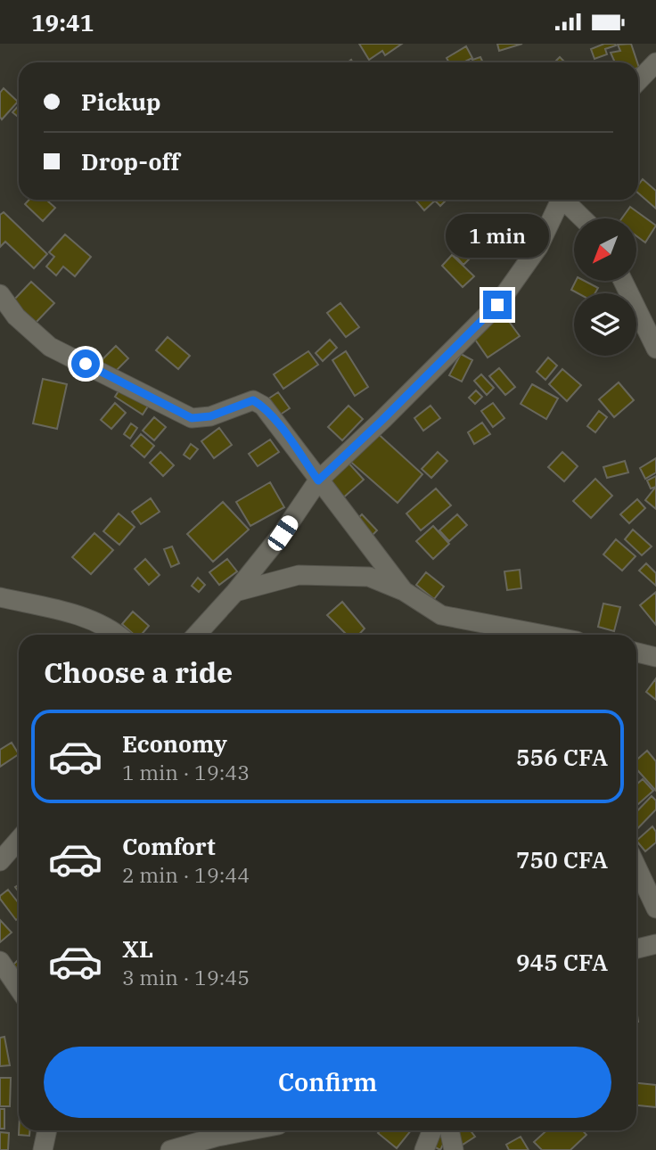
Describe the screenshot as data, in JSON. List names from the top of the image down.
{
  "north": "bottom left",
  "page": {
    "status": "19:41",
    "banner": ["Pickup", "Drop-off"],
    "bubble": "1 min",
    "heading": "Choose a ride",
    "list": [
      {
        "name": "Economy",
        "note": "1 min · 19:43",
        "value": "556 CFA"
      },
      {
        "name": "Comfort",
        "note": "2 min · 19:44",
        "value": "750 CFA"
      },
      {
        "name": "XL",
        "note": "3 min · 19:45",
        "value": "945 CFA"
      }
    ],
    "buttons": "Confirm"
  }
}
